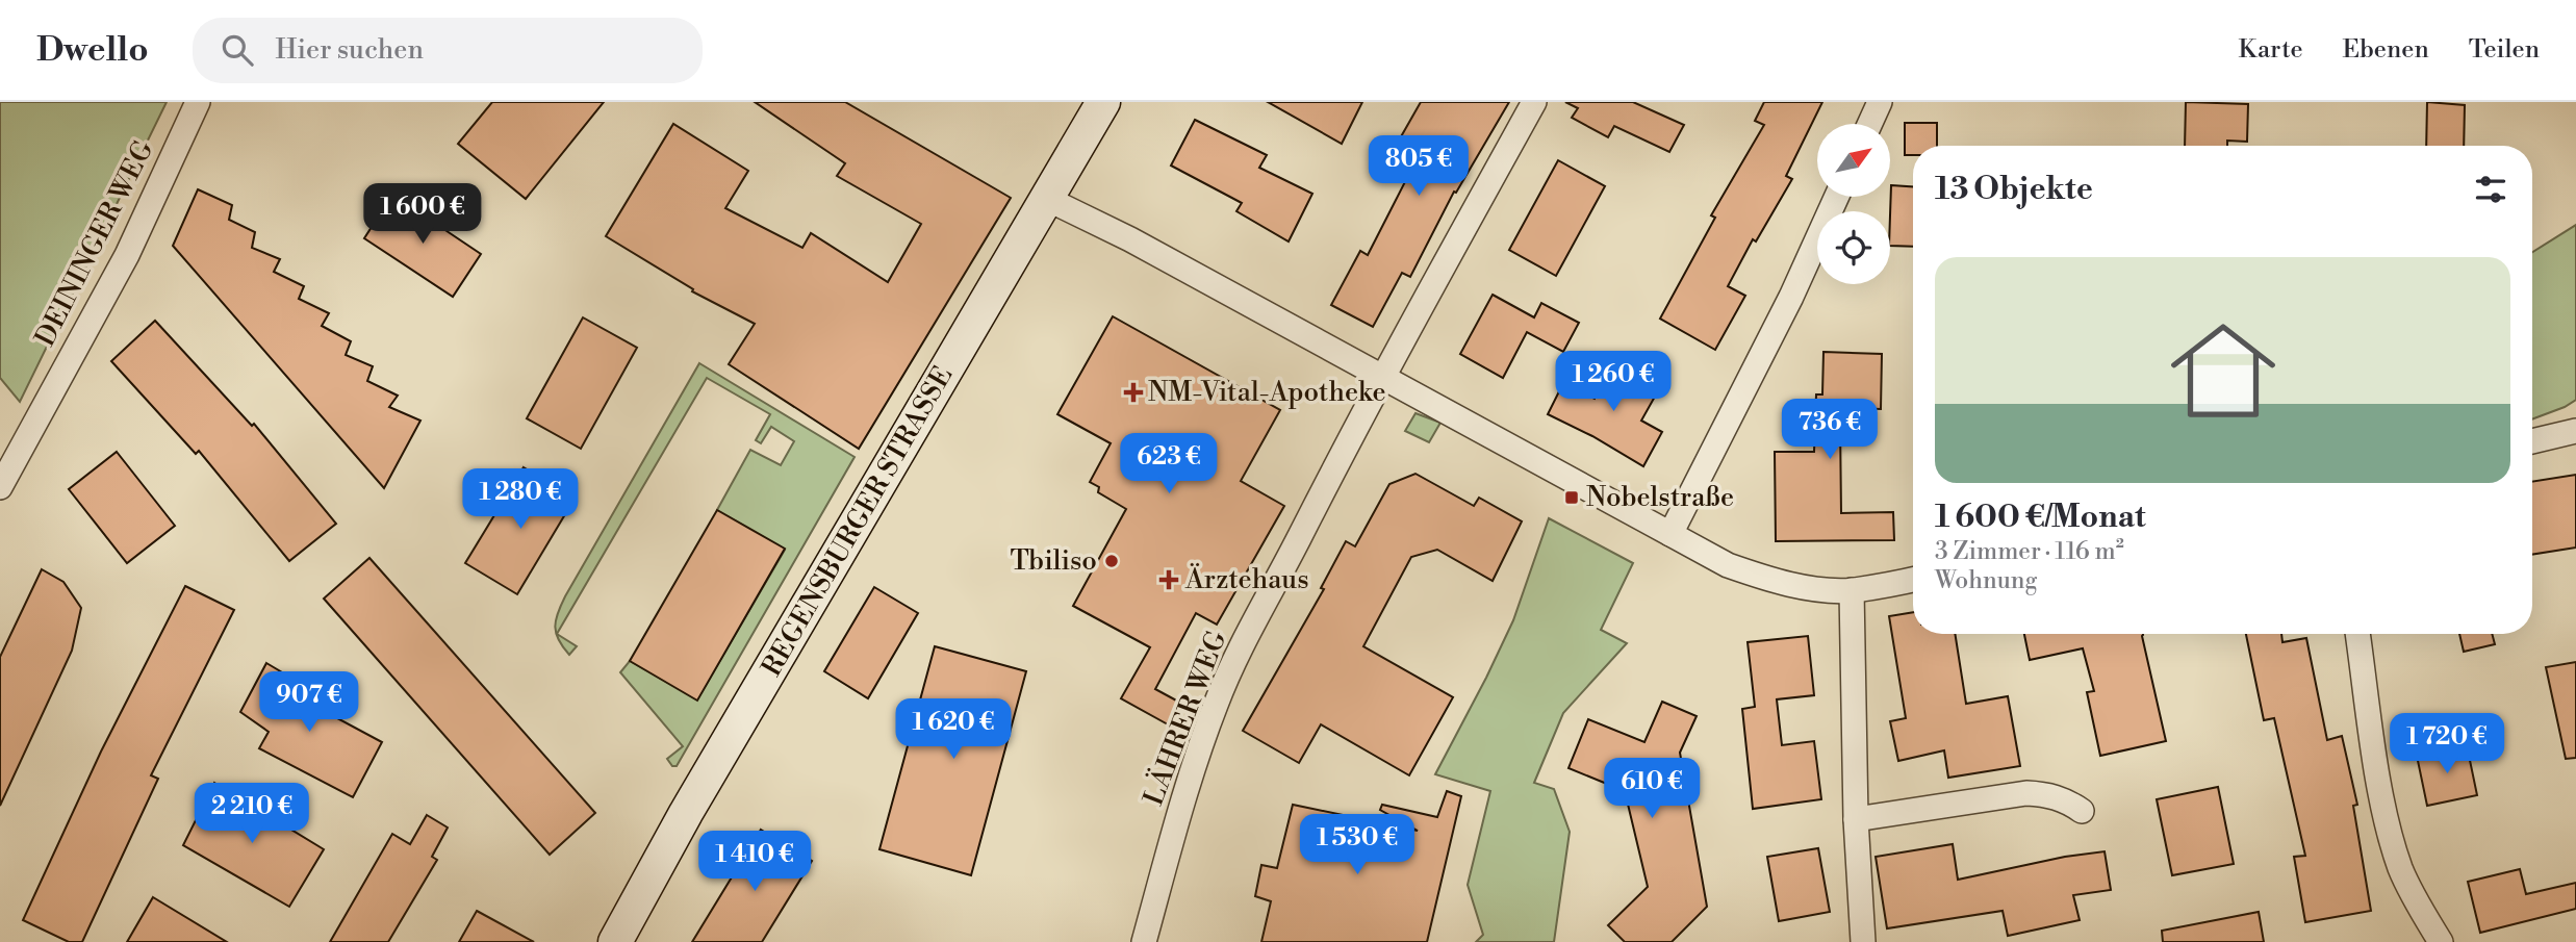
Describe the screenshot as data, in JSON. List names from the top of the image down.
{
  "streets": {
    "main road": ["REGENSBURGER STRASSE"],
    "street": ["DEININGER WEG", "LÄHRER WEG"]
  },
  "places": {
    "health": ["NM-Vital-Apotheke", "Ärztehaus"],
    "transit": ["Nobelstraße"],
    "other": ["Tbiliso"]
  },
  "north": "top right",
  "page": {
    "header": "Dwello",
    "search": "Hier suchen",
    "nav": ["Karte", "Ebenen", "Teilen"],
    "price": [
      "805 €",
      "1 600 €",
      "1 260 €",
      "736 €",
      "623 €",
      "1 280 €",
      "907 €",
      "1 620 €",
      "1 720 €",
      "610 €",
      "2 210 €",
      "1 530 €",
      "1 410 €"
    ],
    "heading": "13 Objekte",
    "list": [
      {
        "name": "1 600 €/Monat",
        "note": "3 Zimmer · 116 m² · Wohnung"
      }
    ]
  }
}
